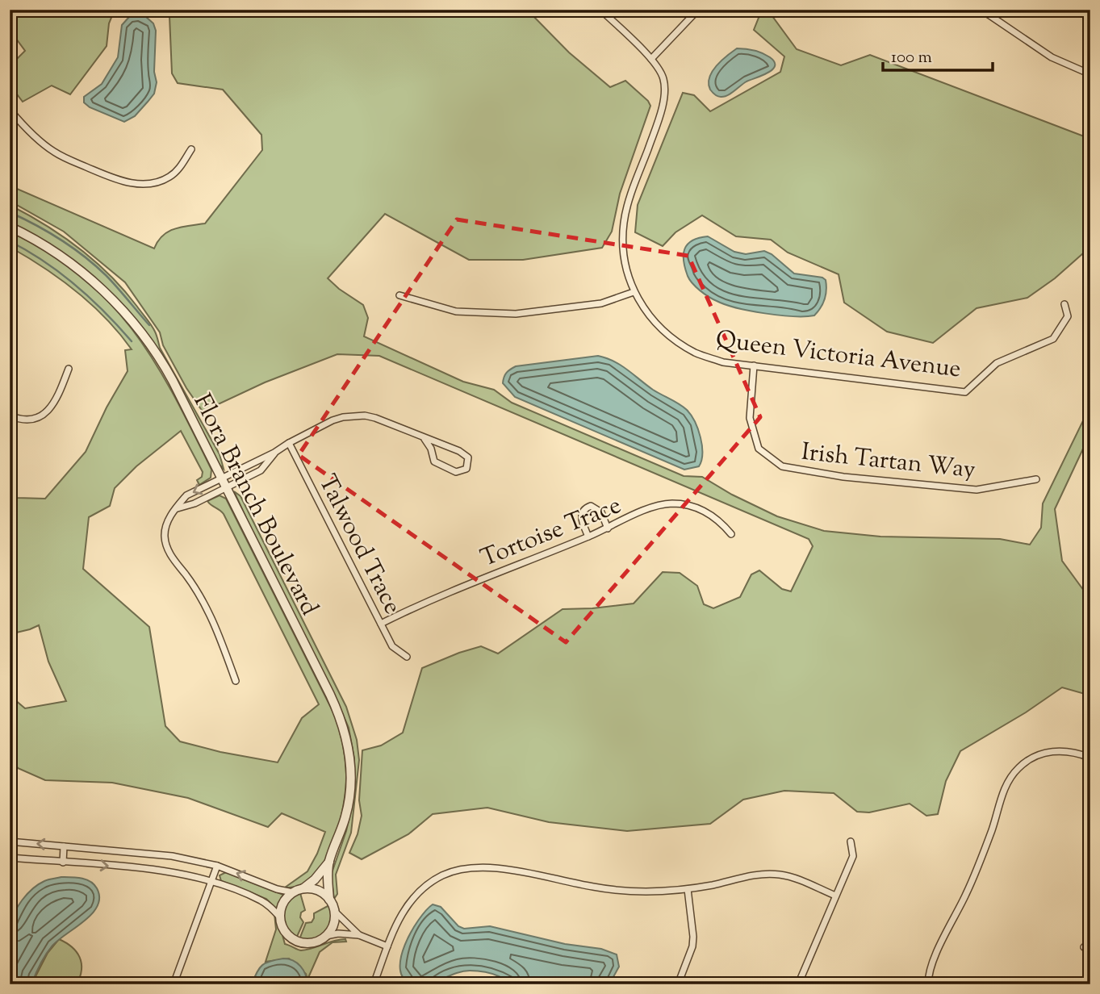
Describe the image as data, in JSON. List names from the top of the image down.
{
  "streets": {
    "street": [
      "Queen Victoria Avenue",
      "Irish Tartan Way",
      "Flora Branch Boulevard",
      "Tortoise Trace",
      "Talwood Trace"
    ]
  },
  "crossings": [
    ["Queen Victoria Avenue", "Irish Tartan Way"],
    ["Tortoise Trace", "Talwood Trace"]
  ],
  "scale_bar": "100 m"
}
